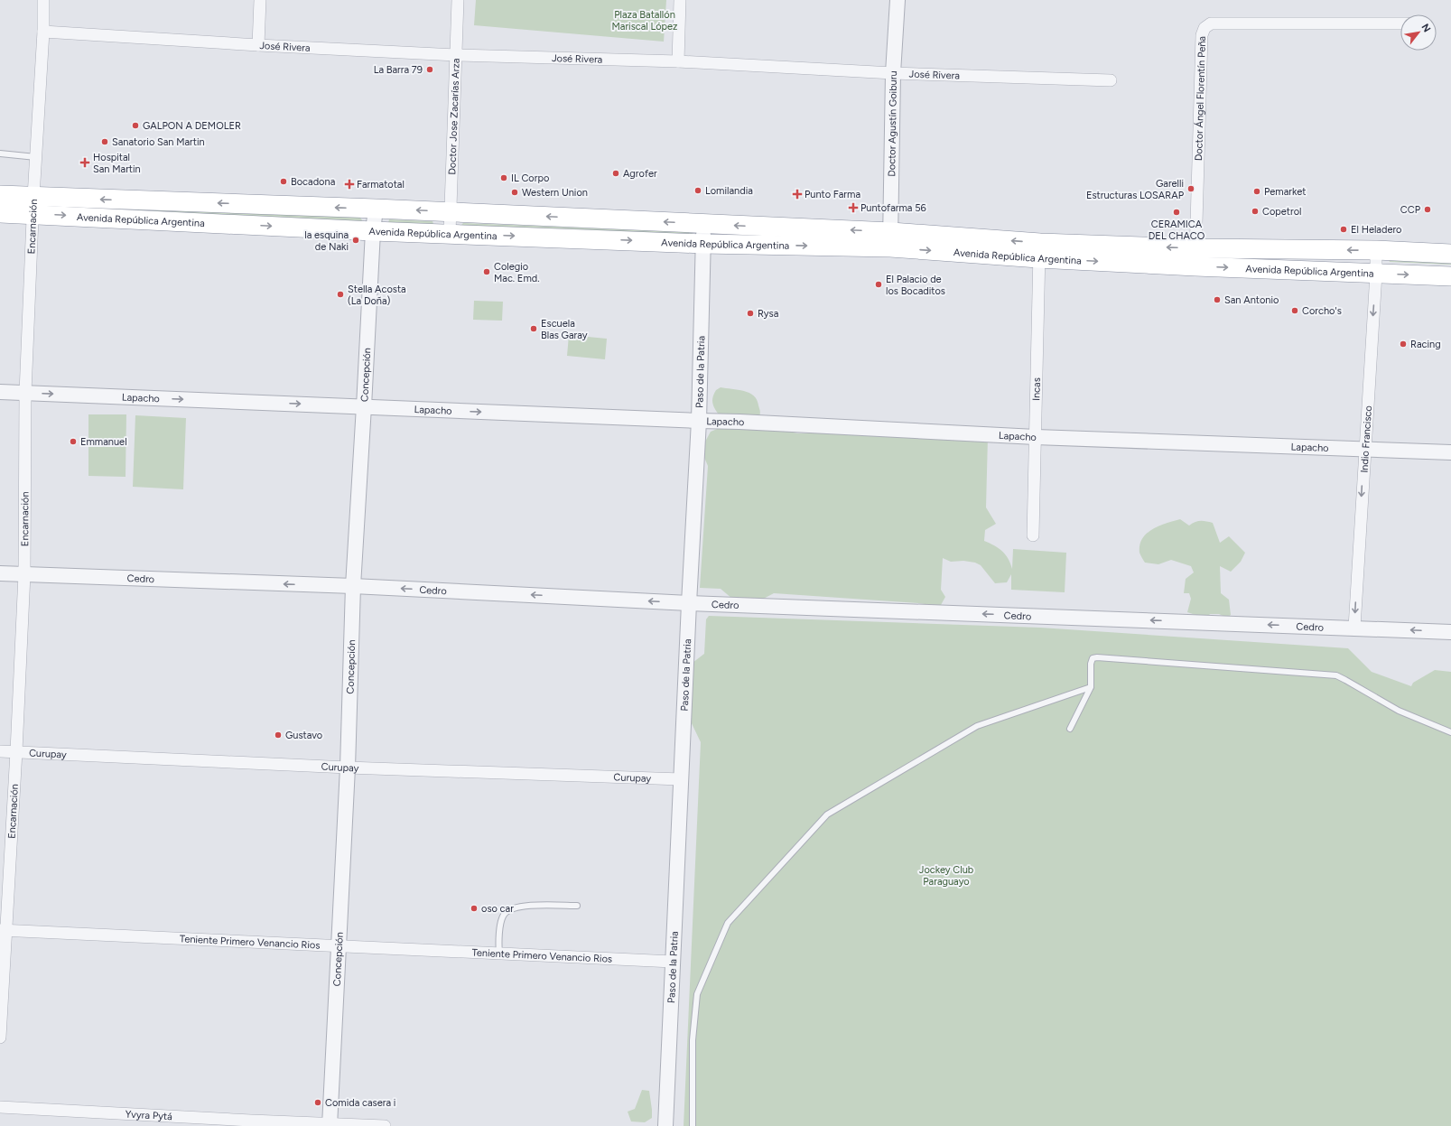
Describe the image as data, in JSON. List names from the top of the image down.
{
  "streets": {
    "highway": ["Avenida República Argentina"],
    "street": [
      "José Rivera",
      "Doctor Ángel Florentín Peña",
      "Doctor Jose Zacarías Arza",
      "Doctor Agustín Goiburu",
      "Encarnación",
      "Paso de la Patria",
      "Concepción",
      "Incas",
      "Lapacho",
      "Indio Francisco",
      "Cedro",
      "Curupay",
      "Teniente Primero Venancio Rios",
      "Yvyra Pytá"
    ]
  },
  "crossings": [
    ["José Rivera", "Doctor Jose Zacarías Arza"],
    ["José Rivera", "Doctor Agustín Goiburu"],
    ["José Rivera", "Encarnación"],
    ["Doctor Ángel Florentín Peña", "Avenida República Argentina"],
    ["Doctor Jose Zacarías Arza", "Avenida República Argentina"],
    ["Doctor Agustín Goiburu", "Avenida República Argentina"],
    ["Avenida República Argentina", "Encarnación"],
    ["Avenida República Argentina", "Paso de la Patria"],
    ["Avenida República Argentina", "Concepción"],
    ["Avenida República Argentina", "Incas"],
    ["Avenida República Argentina", "Indio Francisco"],
    ["Encarnación", "Lapacho"],
    ["Encarnación", "Cedro"],
    ["Encarnación", "Curupay"],
    ["Encarnación", "Teniente Primero Venancio Rios"],
    ["Paso de la Patria", "Lapacho"],
    ["Paso de la Patria", "Cedro"],
    ["Paso de la Patria", "Curupay"],
    ["Paso de la Patria", "Teniente Primero Venancio Rios"],
    ["Concepción", "Lapacho"],
    ["Concepción", "Cedro"],
    ["Concepción", "Curupay"],
    ["Concepción", "Teniente Primero Venancio Rios"],
    ["Concepción", "Yvyra Pytá"],
    ["Incas", "Lapacho"],
    ["Lapacho", "Indio Francisco"],
    ["Indio Francisco", "Cedro"]
  ],
  "one_way": ["Lapacho", "Indio Francisco", "Cedro"],
  "parks": ["Plaza Batallón Mariscal López", "Jockey Club Paraguayo"],
  "places": {
    "other": [
      "La Barra 79",
      "GALPON A DEMOLER",
      "Sanatorio San Martin",
      "Agrofer",
      "IL Corpo",
      "Bocadona",
      "Garelli Estructuras LOSARAP",
      "Lomilandia",
      "Pemarket",
      "Western Union",
      "CCP",
      "Copetrol",
      "CERAMICA DEL CHACO",
      "El Heladero",
      "la esquina de Naki",
      "Colegio Mac. Emd.",
      "El Palacio de los Bocaditos",
      "Stella Acosta (La Doña)",
      "San Antonio",
      "Corcho's",
      "Rysa",
      "Escuela Blas Garay",
      "Racing",
      "Emmanuel",
      "Gustavo",
      "oso car",
      "Comida casera i"
    ],
    "health": [
      "Hospital San Martin",
      "Farmatotal",
      "Punto Farma",
      "Puntofarma 56"
    ]
  },
  "north": "top right"
}
